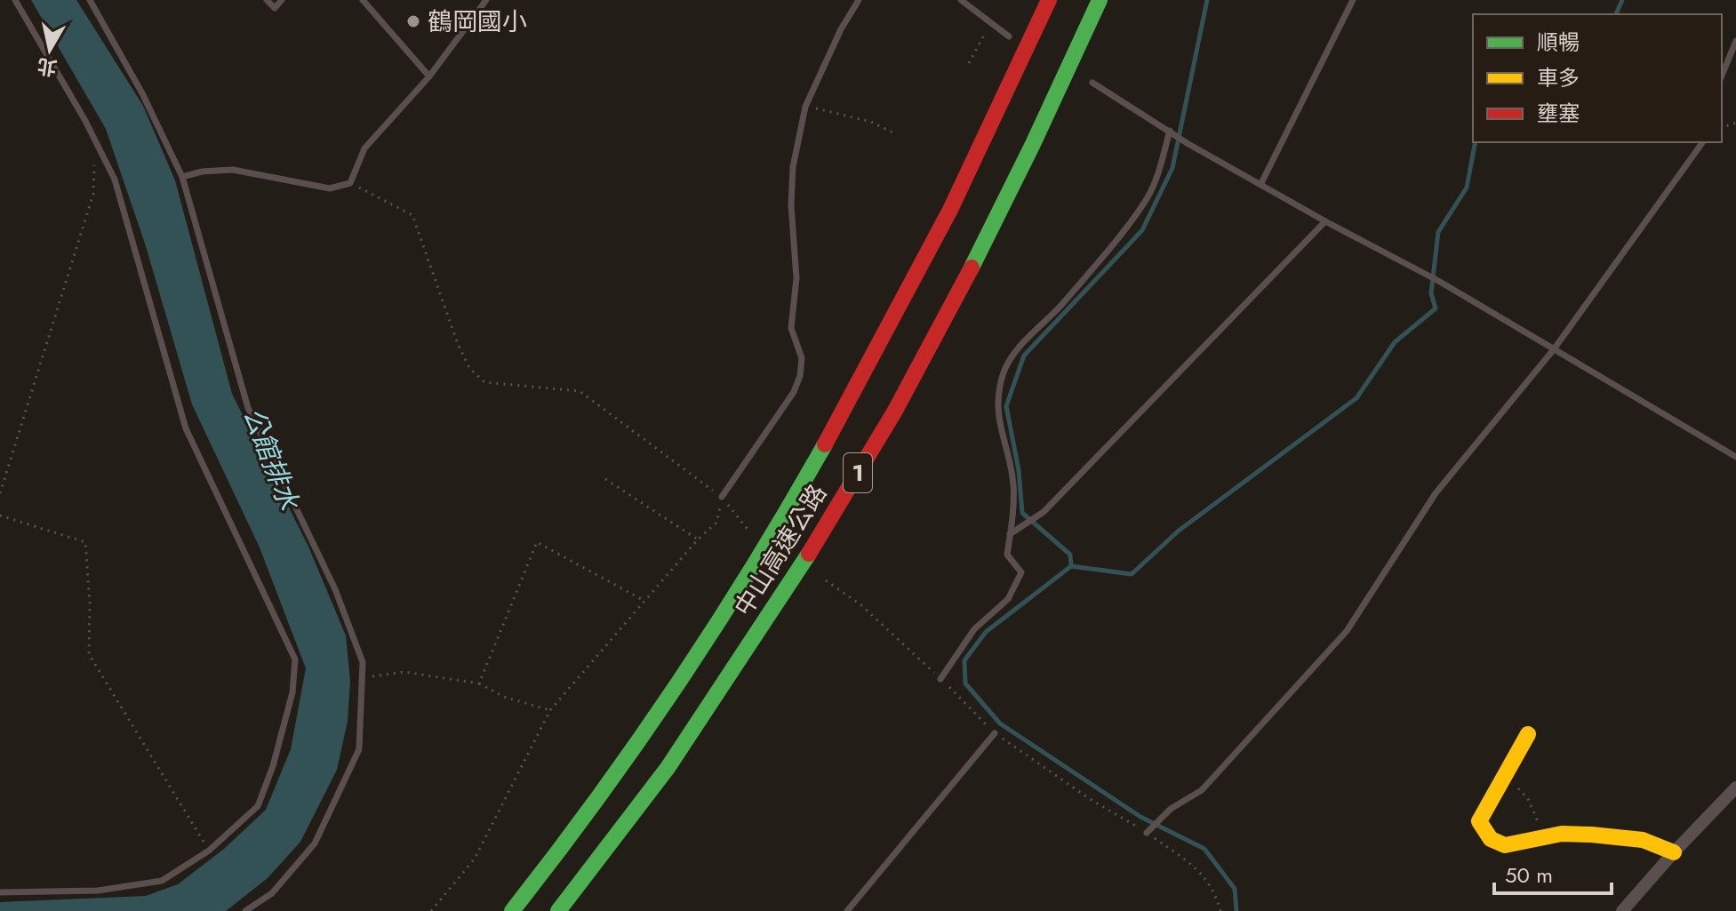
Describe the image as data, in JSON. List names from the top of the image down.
{
  "streets": {
    "main road": ["1", "中山高速公路"]
  },
  "water": ["公館排水"],
  "places": ["鶴岡國小"],
  "legend": ["順暢", "車多", "壅塞"],
  "scale_bar": "50 m",
  "north": "bottom"
}
